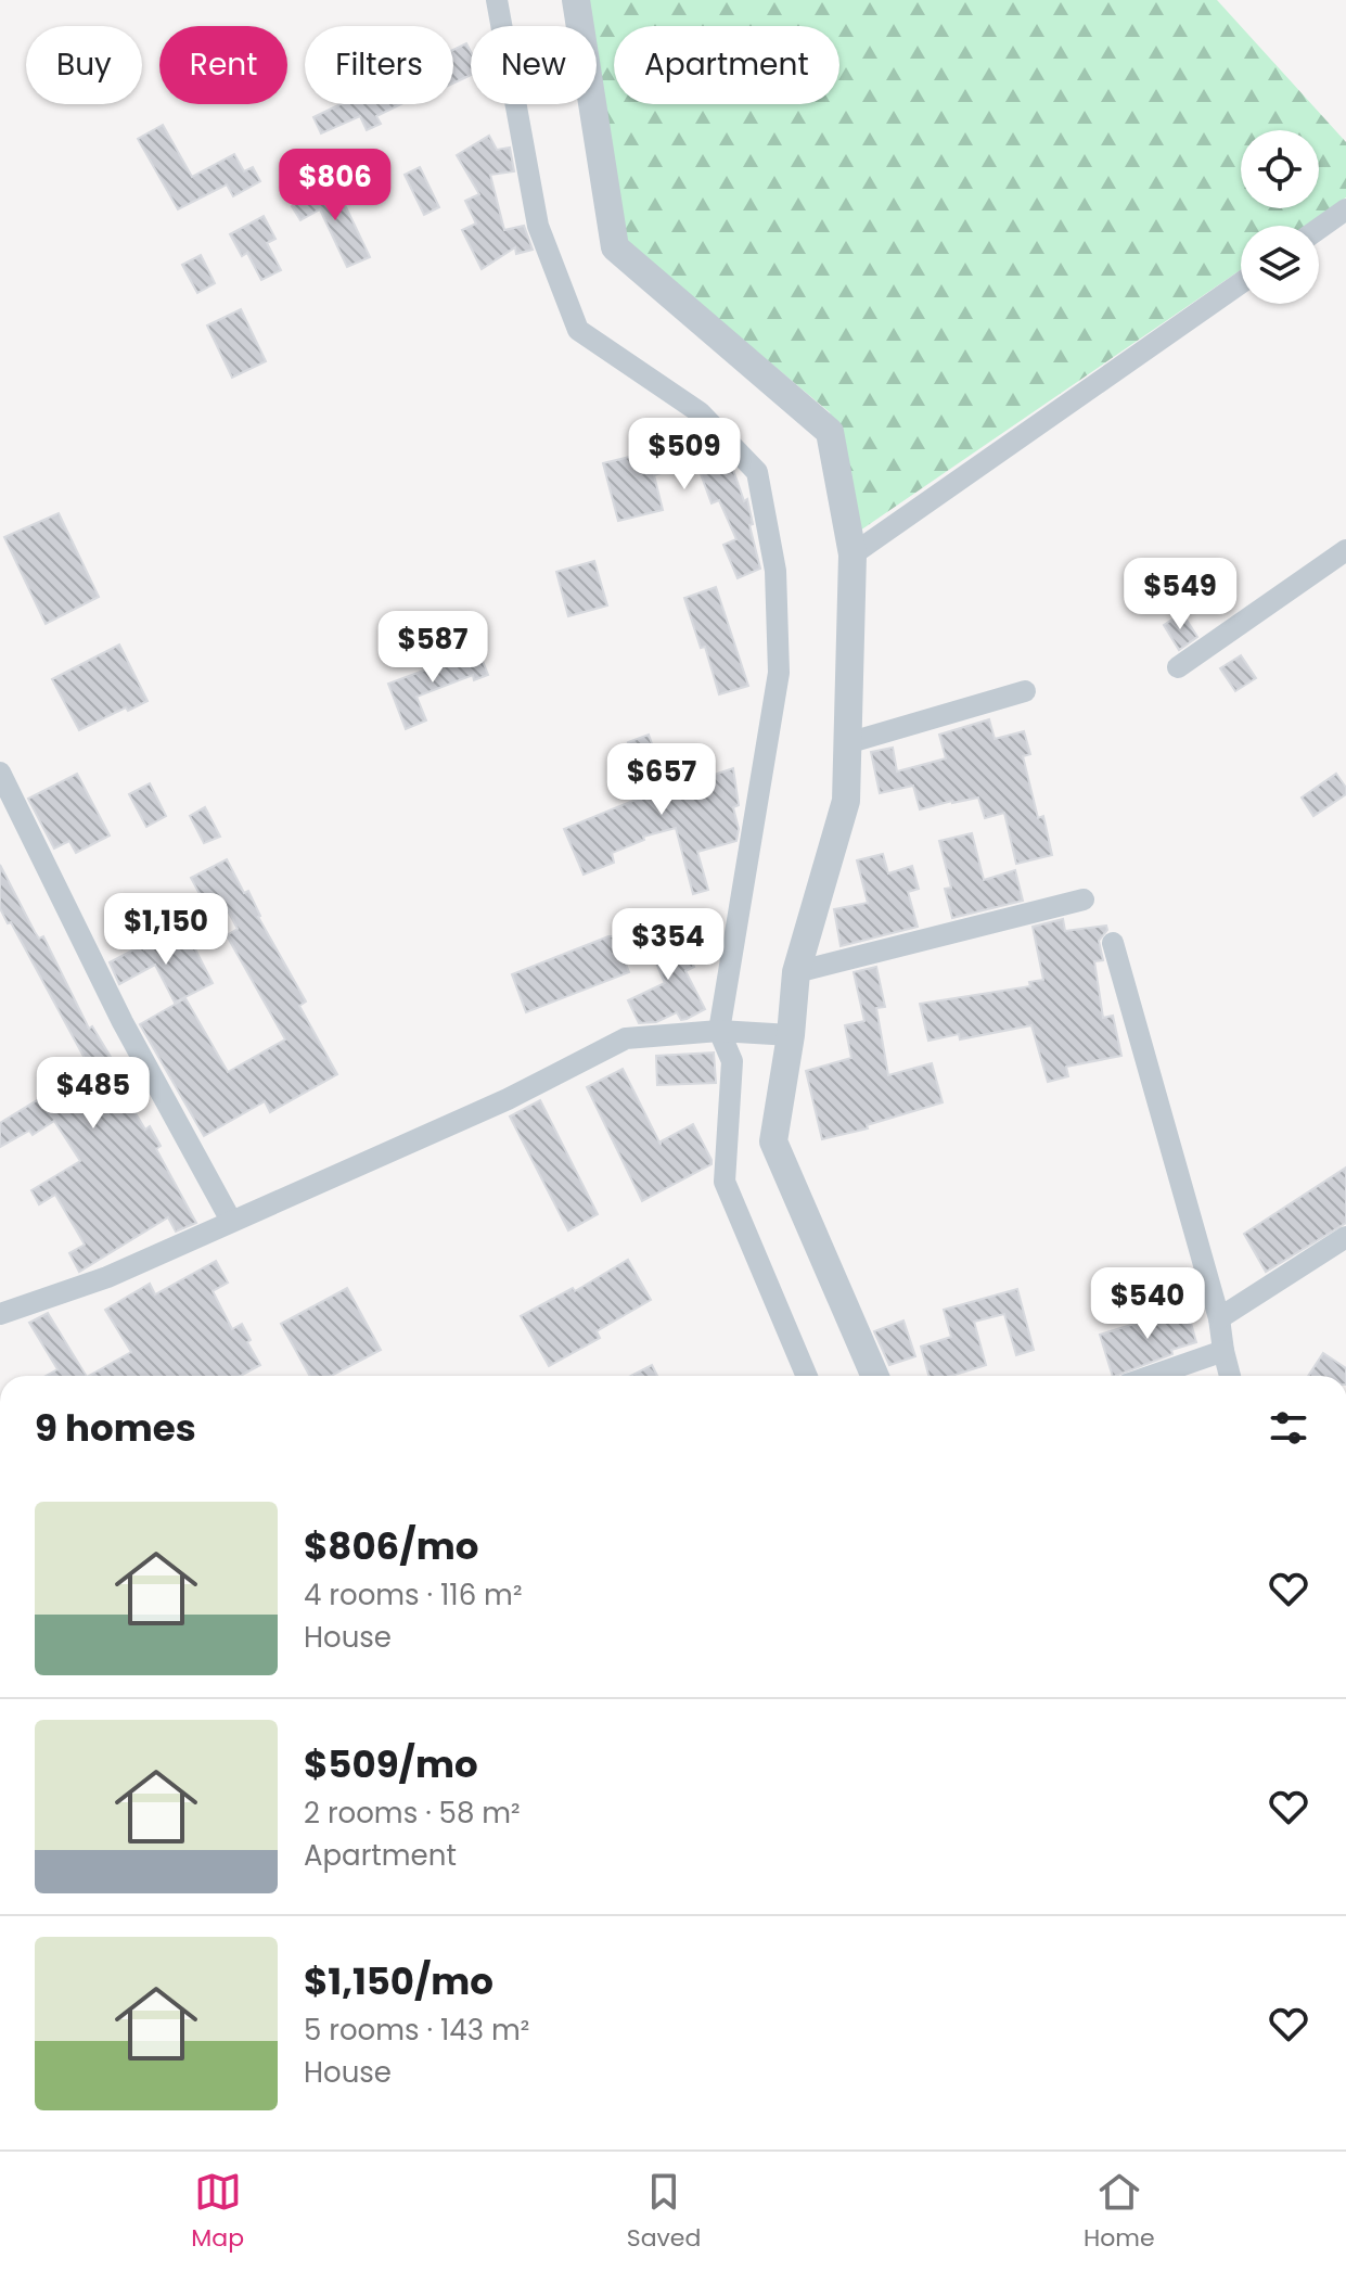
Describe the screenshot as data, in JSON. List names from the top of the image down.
{
  "page": {
    "chip": [
      "Buy",
      "Rent",
      "Filters",
      "New",
      "Apartment"
    ],
    "price": [
      "$806",
      "$509",
      "$549",
      "$587",
      "$657",
      "$1,150",
      "$354",
      "$485",
      "$540"
    ],
    "heading": "9 homes",
    "list": [
      {
        "name": "$806/mo",
        "note": "4 rooms · 116 m² · House"
      },
      {
        "name": "$509/mo",
        "note": "2 rooms · 58 m² · Apartment"
      },
      {
        "name": "$1,150/mo",
        "note": "5 rooms · 143 m² · House"
      }
    ],
    "tabs": ["Map", "Saved", "Home"]
  }
}
